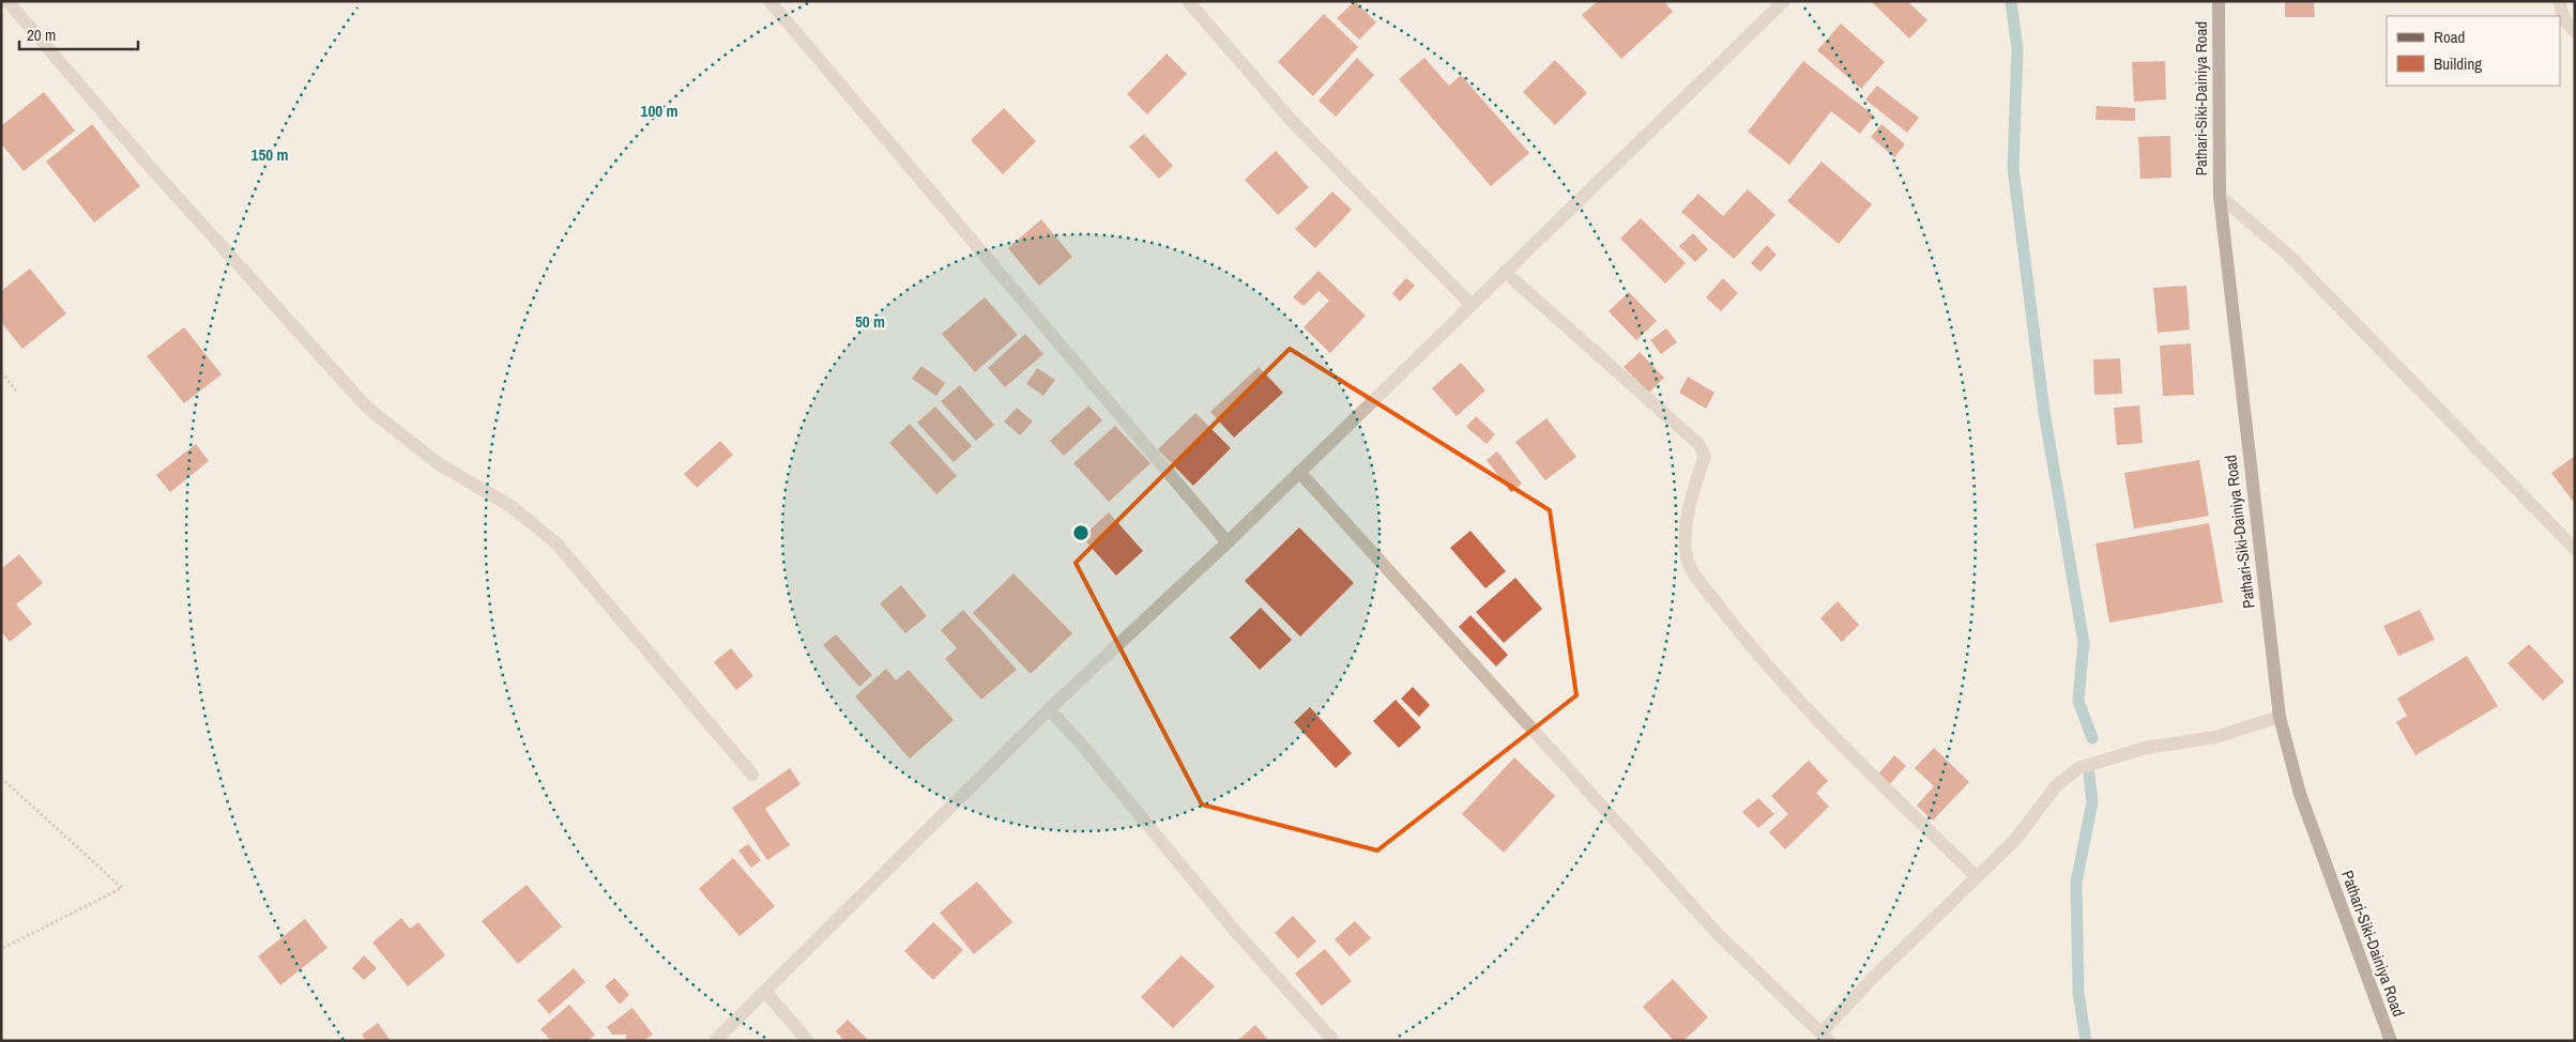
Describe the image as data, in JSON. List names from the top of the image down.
{
  "streets": {
    "main road": ["Pathari-Siki-Dainiya Road"]
  },
  "legend": ["Road", "Building"],
  "scale_bar": "20 m",
  "rings": ["100 m", "150 m", "50 m"]
}
